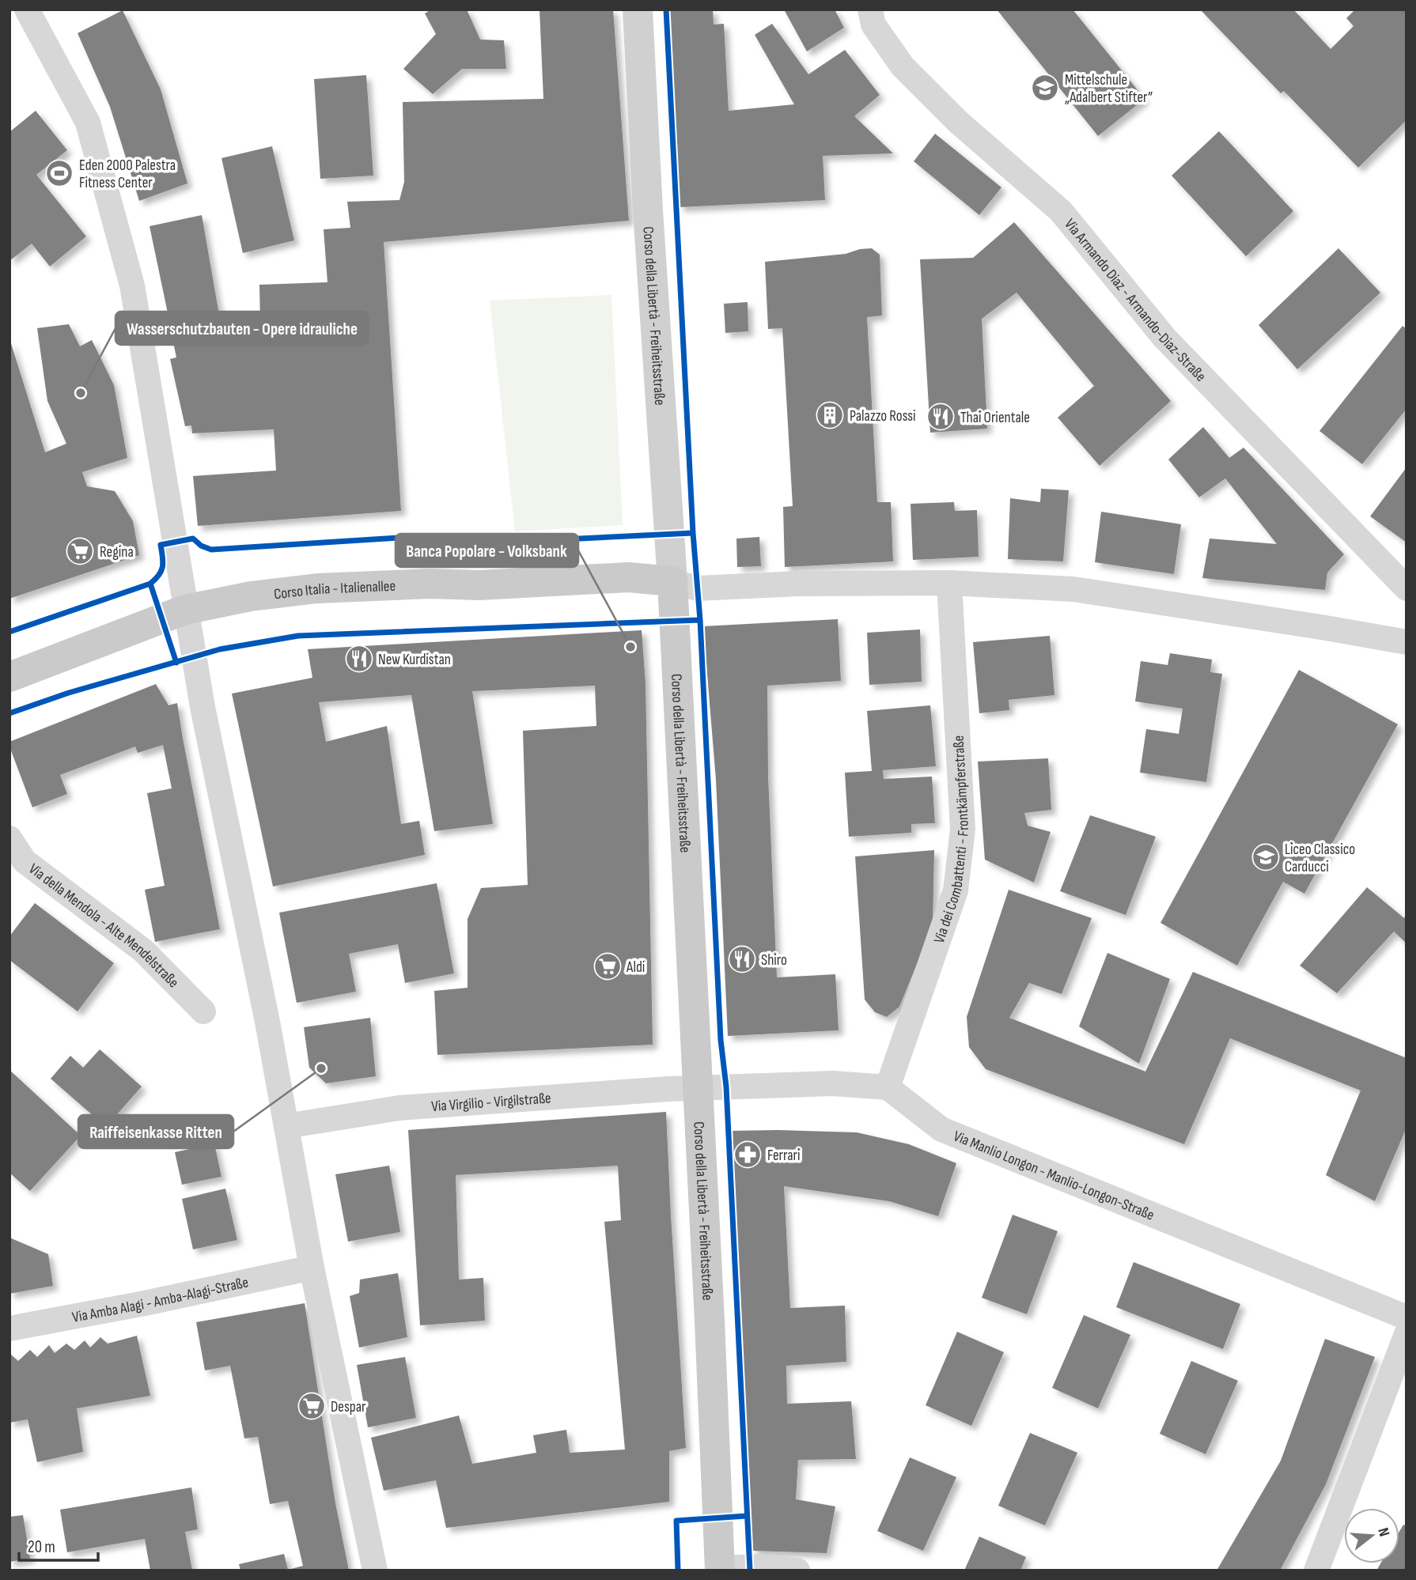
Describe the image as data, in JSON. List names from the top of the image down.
{
  "streets": {
    "main road": ["Corso della Libertà - Freiheitsstraße", "Corso Italia - Italienallee"],
    "street": [
      "Via Armando Diaz - Armando-Diaz-Straße",
      "Via dei Combattenti - Frontkämpferstraße",
      "Via della Mendola - Alte Mendelstraße",
      "Via Virgilio - Virgilstraße",
      "Via Manlio Longon - Manlio-Longon-Straße",
      "Via Amba Alagi - Amba-Alagi-Straße"
    ]
  },
  "crossings": [
    ["Corso della Libertà - Freiheitsstraße", "Corso Italia - Italienallee"],
    ["Corso della Libertà - Freiheitsstraße", "Via Virgilio - Virgilstraße"],
    ["Via dei Combattenti - Frontkämpferstraße", "Via Manlio Longon - Manlio-Longon-Straße"]
  ],
  "places": {
    "school or university": ["Mittelschule „Adalbert Stifter”", "Liceo Classico Carducci"],
    "sports": ["Eden 2000 Palestra Fitness Center"],
    "other": ["Wasserschutzbauten - Opere idrauliche", "Banca Popolare - Volksbank", "Raiffeisenkasse Ritten"],
    "building": ["Palazzo Rossi"],
    "restaurant": ["Thai Orientale", "New Kurdistan", "Shiro"],
    "supermarket": ["Regina", "Aldi", "Despar"],
    "pharmacy": ["Ferrari"]
  },
  "scale_bar": "20 m",
  "north": "right"
}
